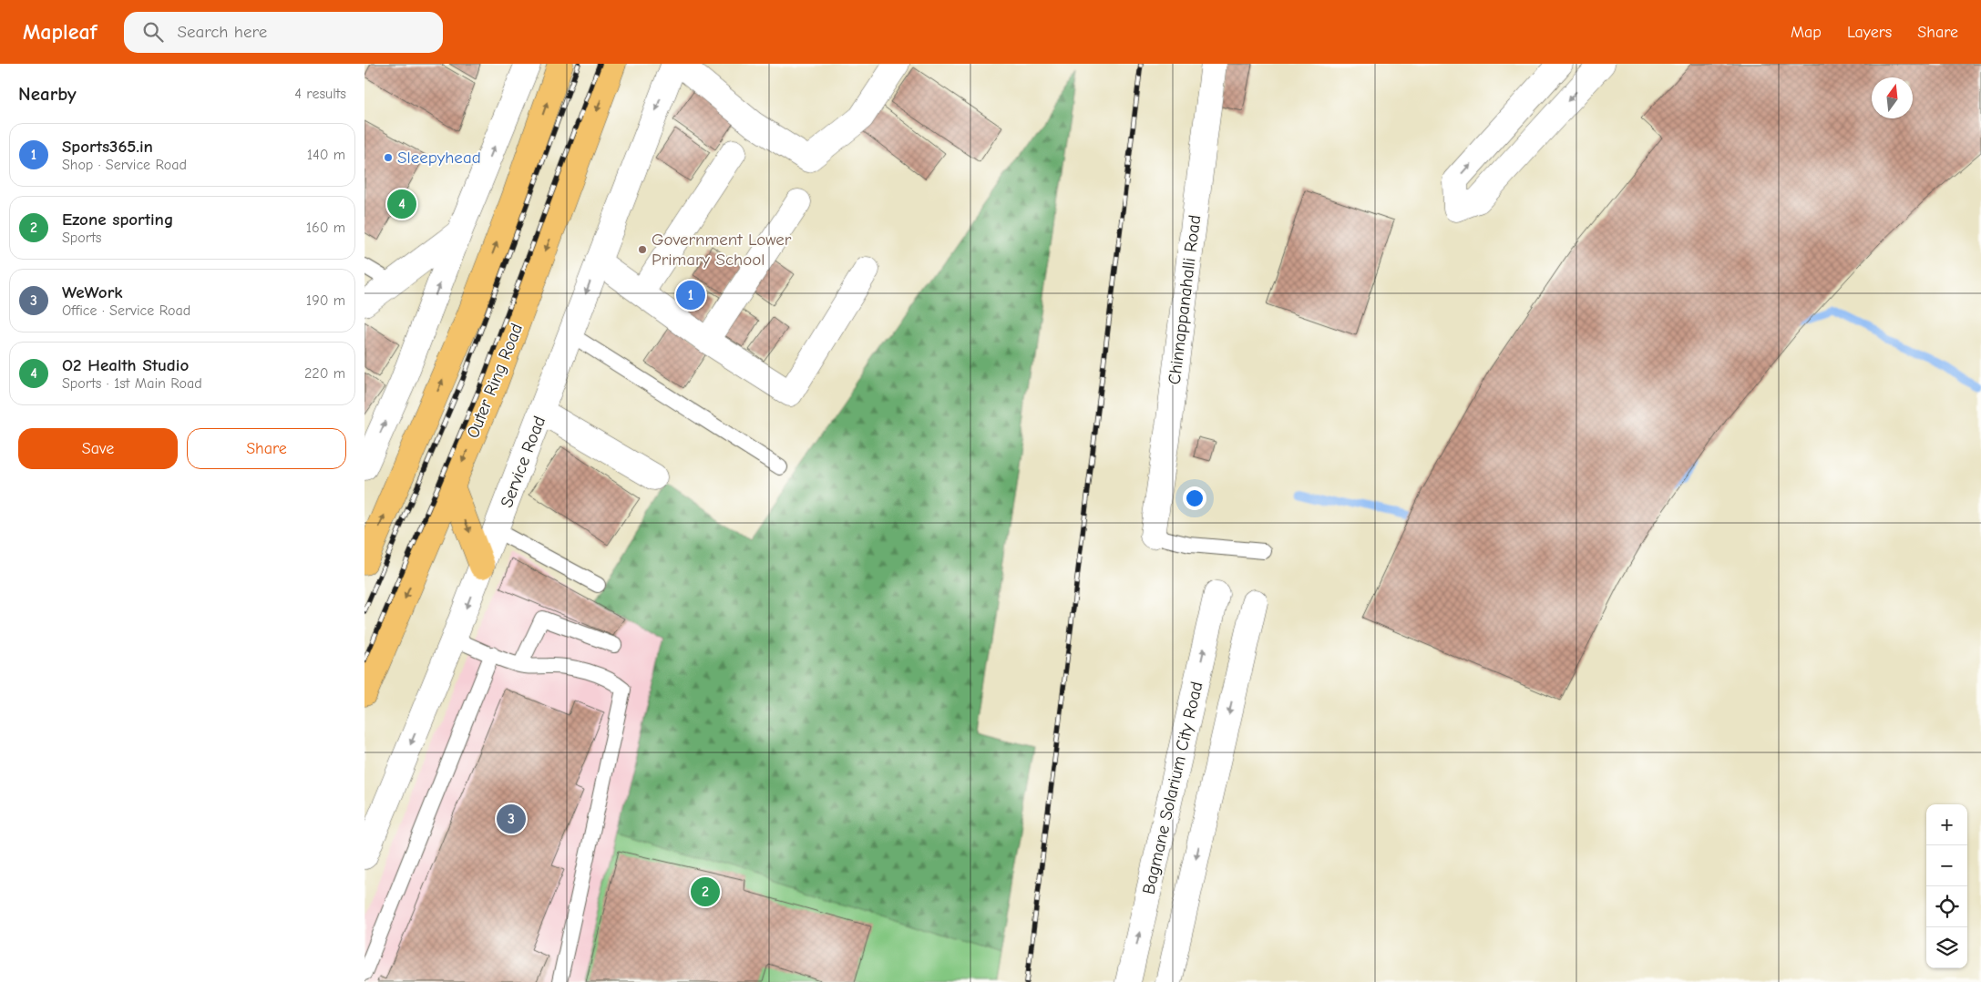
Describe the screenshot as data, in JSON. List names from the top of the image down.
{
  "streets": {
    "highway": ["Outer Ring Road"],
    "street": ["Chinnappanahalli Road", "Service Road", "Bagmane Solarium City Road"]
  },
  "places": ["Sleepyhead", "Government Lower Primary School"],
  "north": "top",
  "page": {
    "header": "Mapleaf",
    "search": "Search here",
    "nav": ["Map", "Layers", "Share"],
    "heading": ["Nearby", "4 results"],
    "list": [
      {
        "mark": "1",
        "name": "Sports365.in",
        "note": "Shop · Service Road",
        "value": "140 m"
      },
      {
        "mark": "2",
        "name": "Ezone sporting",
        "note": "Sports",
        "value": "160 m"
      },
      {
        "mark": "3",
        "name": "WeWork",
        "note": "Office · Service Road",
        "value": "190 m"
      },
      {
        "mark": "4",
        "name": "O2 Health Studio",
        "note": "Sports · 1st Main Road",
        "value": "220 m"
      }
    ],
    "pins": [
      "4",
      "1",
      "3",
      "2"
    ],
    "buttons": ["Save", "Share"],
    "map_buttons": ["+", "−"]
  }
}
